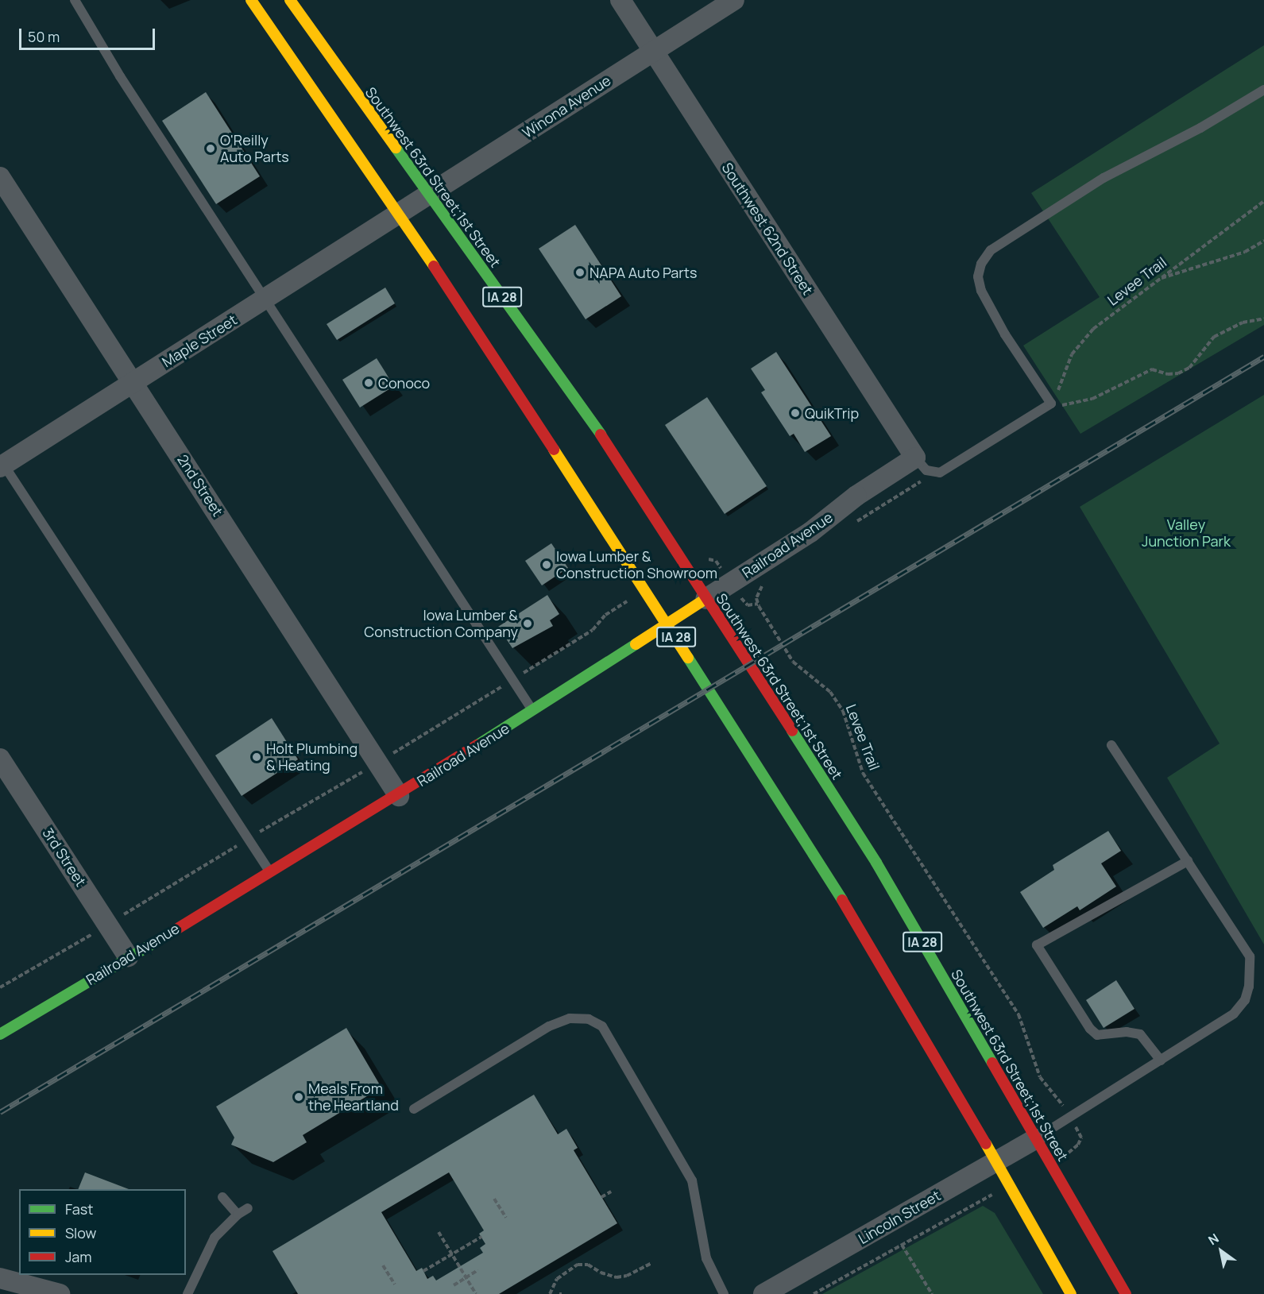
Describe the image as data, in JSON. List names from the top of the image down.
{
  "streets": {
    "main road": ["Southwest 63rd Street;1st Street", "IA 28", "Railroad Avenue"],
    "street": [
      "Winona Avenue",
      "Southwest 62nd Street",
      "Maple Street",
      "2nd Street",
      "3rd Street",
      "Lincoln Street"
    ],
    "path": ["Levee Trail"]
  },
  "crossings": [
    ["Winona Avenue", "Southwest 63rd Street;1st Street"],
    ["Winona Avenue", "Southwest 62nd Street"],
    ["Winona Avenue", "IA 28"],
    ["Winona Avenue", "Maple Street"],
    ["Southwest 63rd Street;1st Street", "Railroad Avenue"],
    ["Southwest 63rd Street;1st Street", "Lincoln Street"],
    ["Southwest 62nd Street", "Railroad Avenue"],
    ["IA 28", "Maple Street"],
    ["IA 28", "Railroad Avenue"],
    ["IA 28", "Lincoln Street"],
    ["Maple Street", "2nd Street"],
    ["2nd Street", "Railroad Avenue"],
    ["Railroad Avenue", "3rd Street"]
  ],
  "parks": ["Valley Junction Park"],
  "places": [
    "O'Reilly Auto Parts",
    "NAPA Auto Parts",
    "Conoco",
    "QuikTrip",
    "Iowa Lumber & Construction Showroom",
    "Iowa Lumber & Construction Company",
    "Holt Plumbing & Heating",
    "Meals From the Heartland"
  ],
  "legend": ["Fast", "Slow", "Jam"],
  "scale_bar": "50 m",
  "north": "top left"
}
